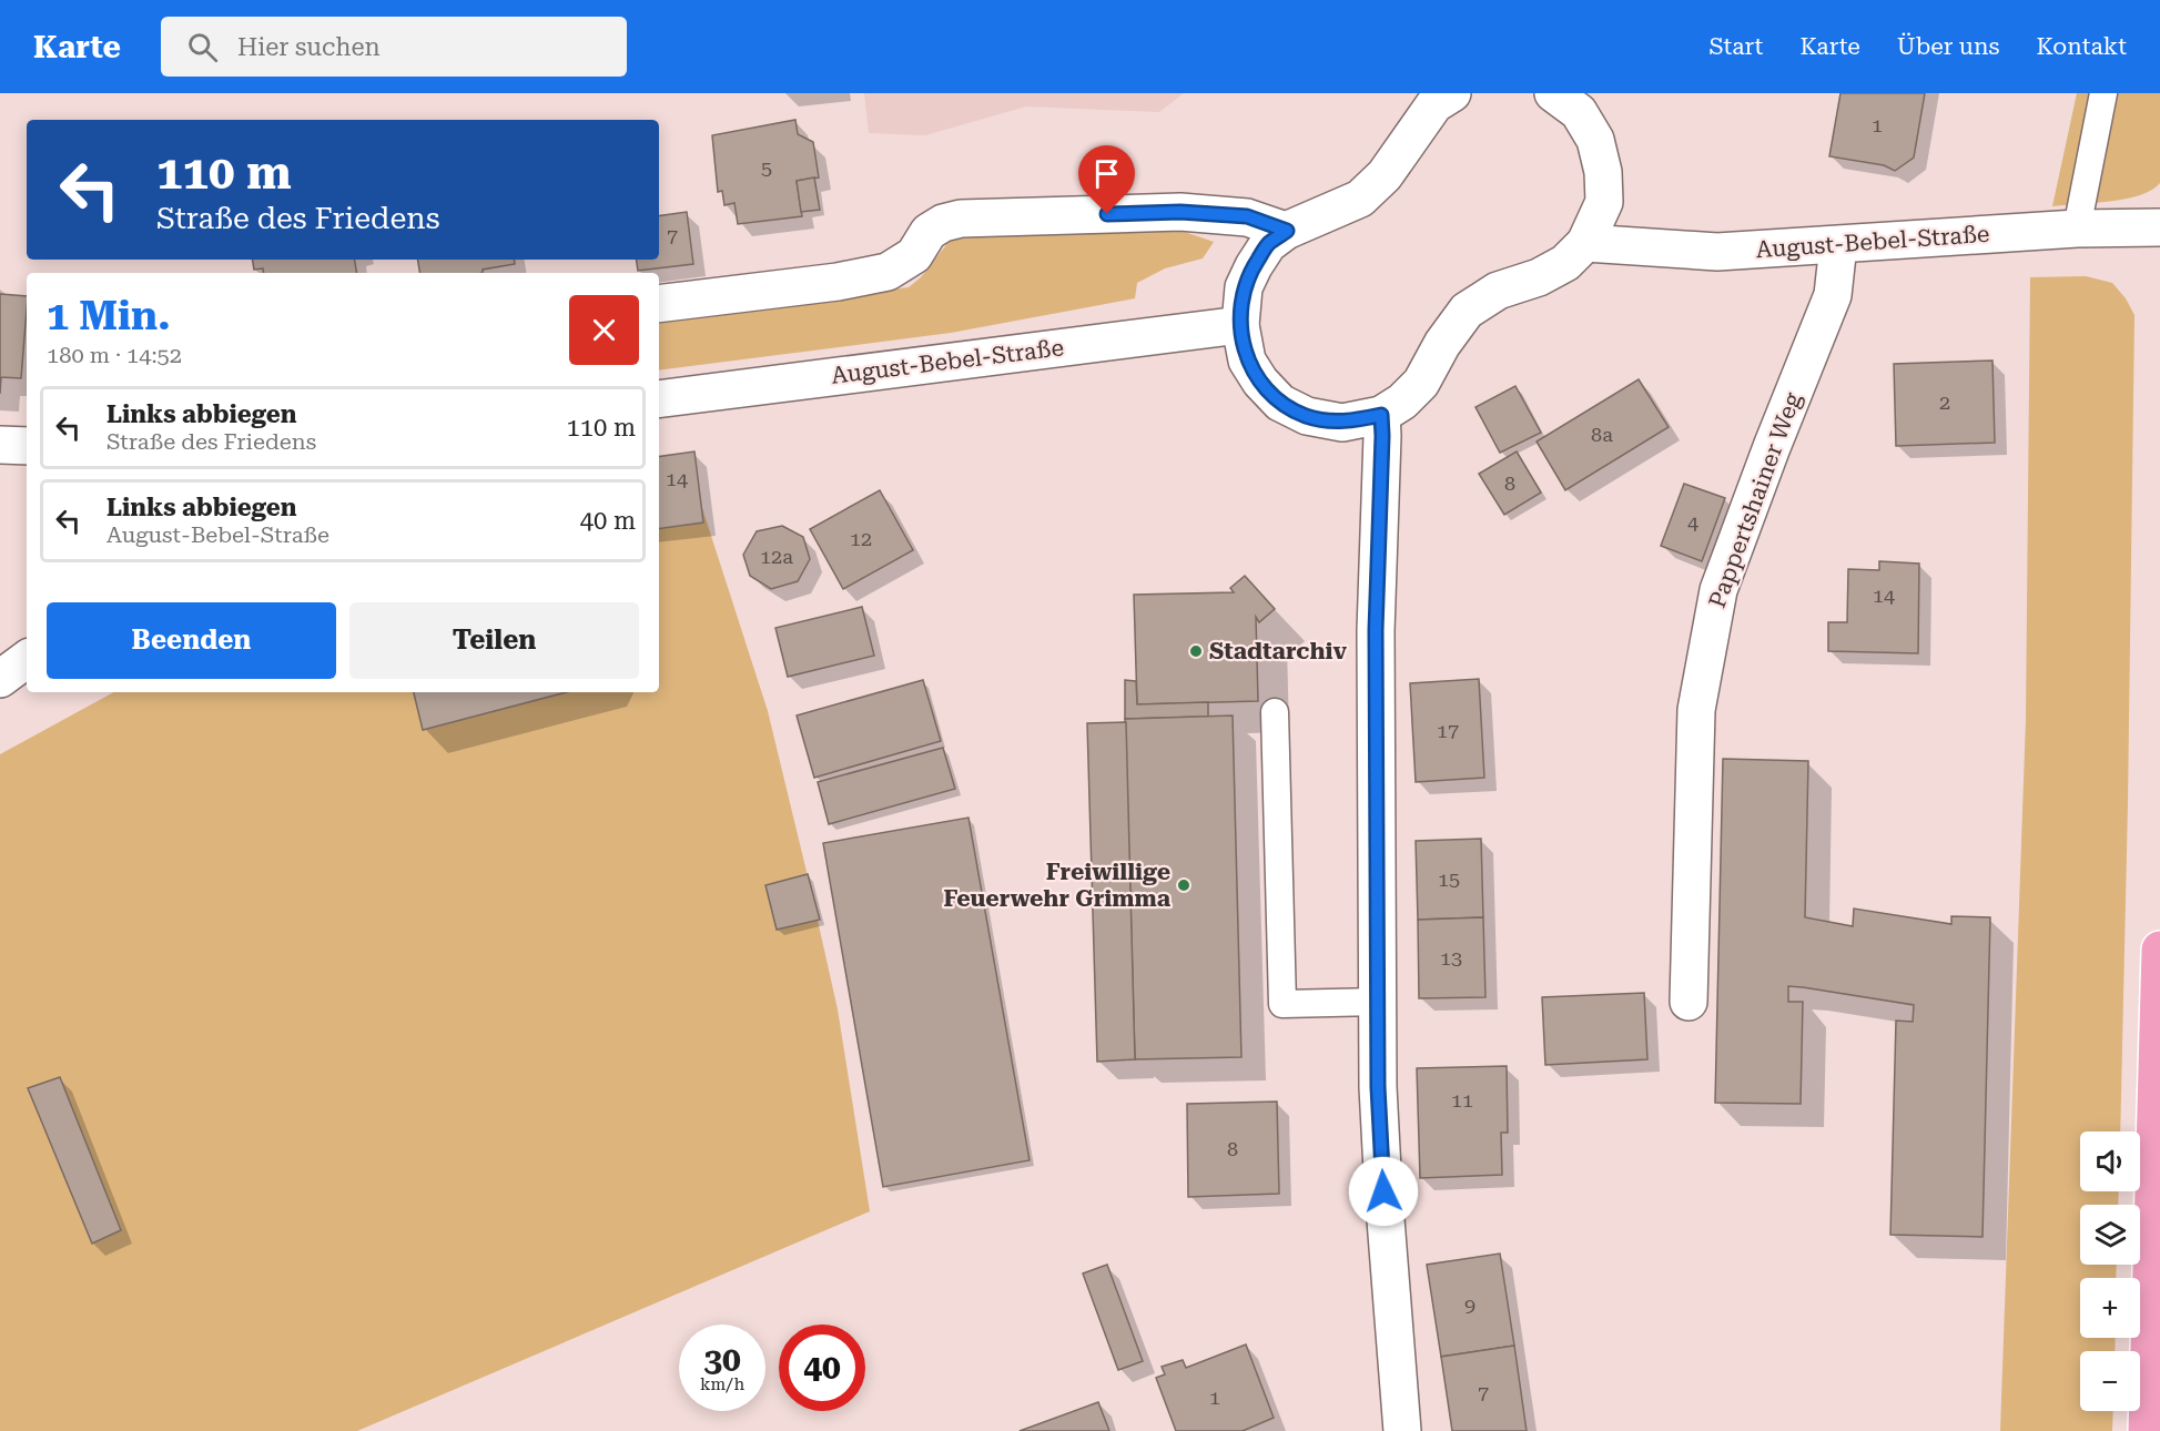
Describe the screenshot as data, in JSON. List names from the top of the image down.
{
  "streets": {
    "street": ["August-Bebel-Straße", "Pappertshainer Weg"]
  },
  "crossings": [
    ["August-Bebel-Straße", "Pappertshainer Weg"]
  ],
  "places": ["Stadtarchiv", "Freiwillige Feuerwehr Grimma"],
  "house_numbers": [
    "1",
    "5",
    "7",
    "2",
    "8a",
    "14",
    "8",
    "4",
    "12",
    "12a",
    "14",
    "17",
    "15",
    "13",
    "11",
    "8",
    "9",
    "7",
    "1"
  ],
  "page": {
    "header": "Karte",
    "search": "Hier suchen",
    "nav": [
      "Start",
      "Karte",
      "Über uns",
      "Kontakt"
    ],
    "turn": ["110 m", "Straße des Friedens"],
    "heading": ["1 Min.", "180 m · 14:52"],
    "list": [
      {
        "name": "Links abbiegen",
        "note": "Straße des Friedens",
        "value": "110 m"
      },
      {
        "name": "Links abbiegen",
        "note": "August-Bebel-Straße",
        "value": "40 m"
      }
    ],
    "buttons": ["Beenden", "Teilen"],
    "map_buttons": ["+", "−"],
    "speed": "30 km/h",
    "limit": "40"
  }
}
